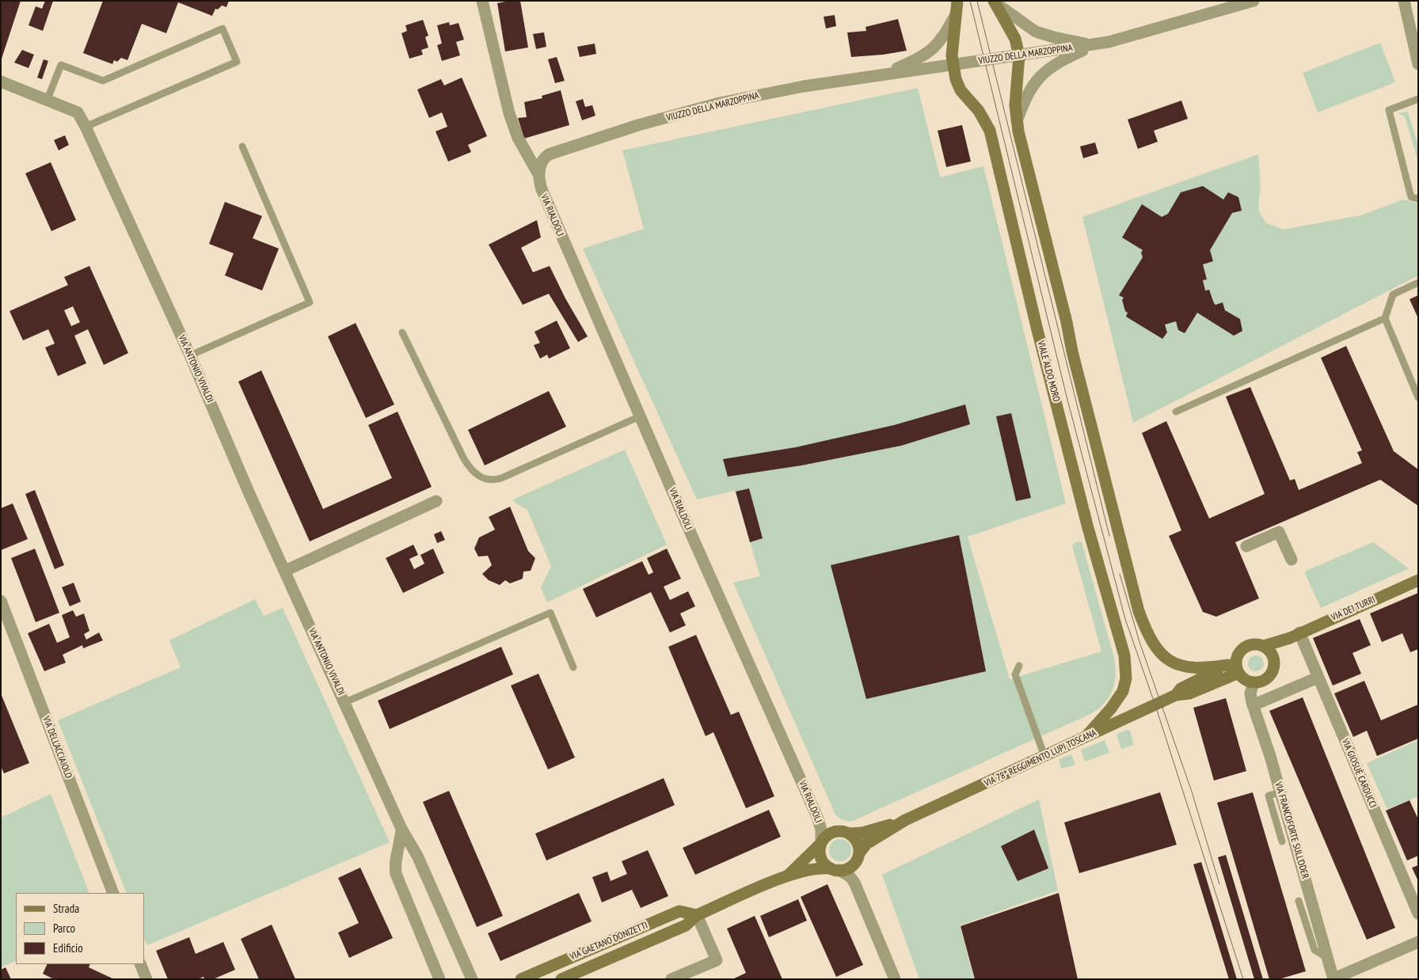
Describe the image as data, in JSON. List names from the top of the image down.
{
  "streets": {
    "street": [
      "VIUZZO DELLA MARZOPPINA",
      "VIA RIALDOLI",
      "VIA ANTONIO VIVALDI",
      "VIALE ALDO MORO",
      "VIA DEI TURRI",
      "VIA DELL'ACCIAIOLO",
      "VIA 78° REGGIMENTO LUPI TOSCANA",
      "VIA GIOSUÈ CARDUCCI",
      "VIA FRANCOFORTE SULL'ODER",
      "VIA GAETANO DONIZETTI"
    ]
  },
  "crossings": [
    ["VIUZZO DELLA MARZOPPINA", "VIA RIALDOLI"],
    ["VIUZZO DELLA MARZOPPINA", "VIALE ALDO MORO"],
    ["VIA RIALDOLI", "VIA 78° REGGIMENTO LUPI TOSCANA"],
    ["VIA RIALDOLI", "VIA GAETANO DONIZETTI"],
    ["VIALE ALDO MORO", "VIA 78° REGGIMENTO LUPI TOSCANA"],
    ["VIA DEI TURRI", "VIA 78° REGGIMENTO LUPI TOSCANA"],
    ["VIA DEI TURRI", "VIA GIOSUÈ CARDUCCI"],
    ["VIA DEI TURRI", "VIA FRANCOFORTE SULL'ODER"],
    ["VIA 78° REGGIMENTO LUPI TOSCANA", "VIA FRANCOFORTE SULL'ODER"],
    ["VIA 78° REGGIMENTO LUPI TOSCANA", "VIA GAETANO DONIZETTI"]
  ],
  "legend": ["Strada", "Parco", "Edificio"]
}
